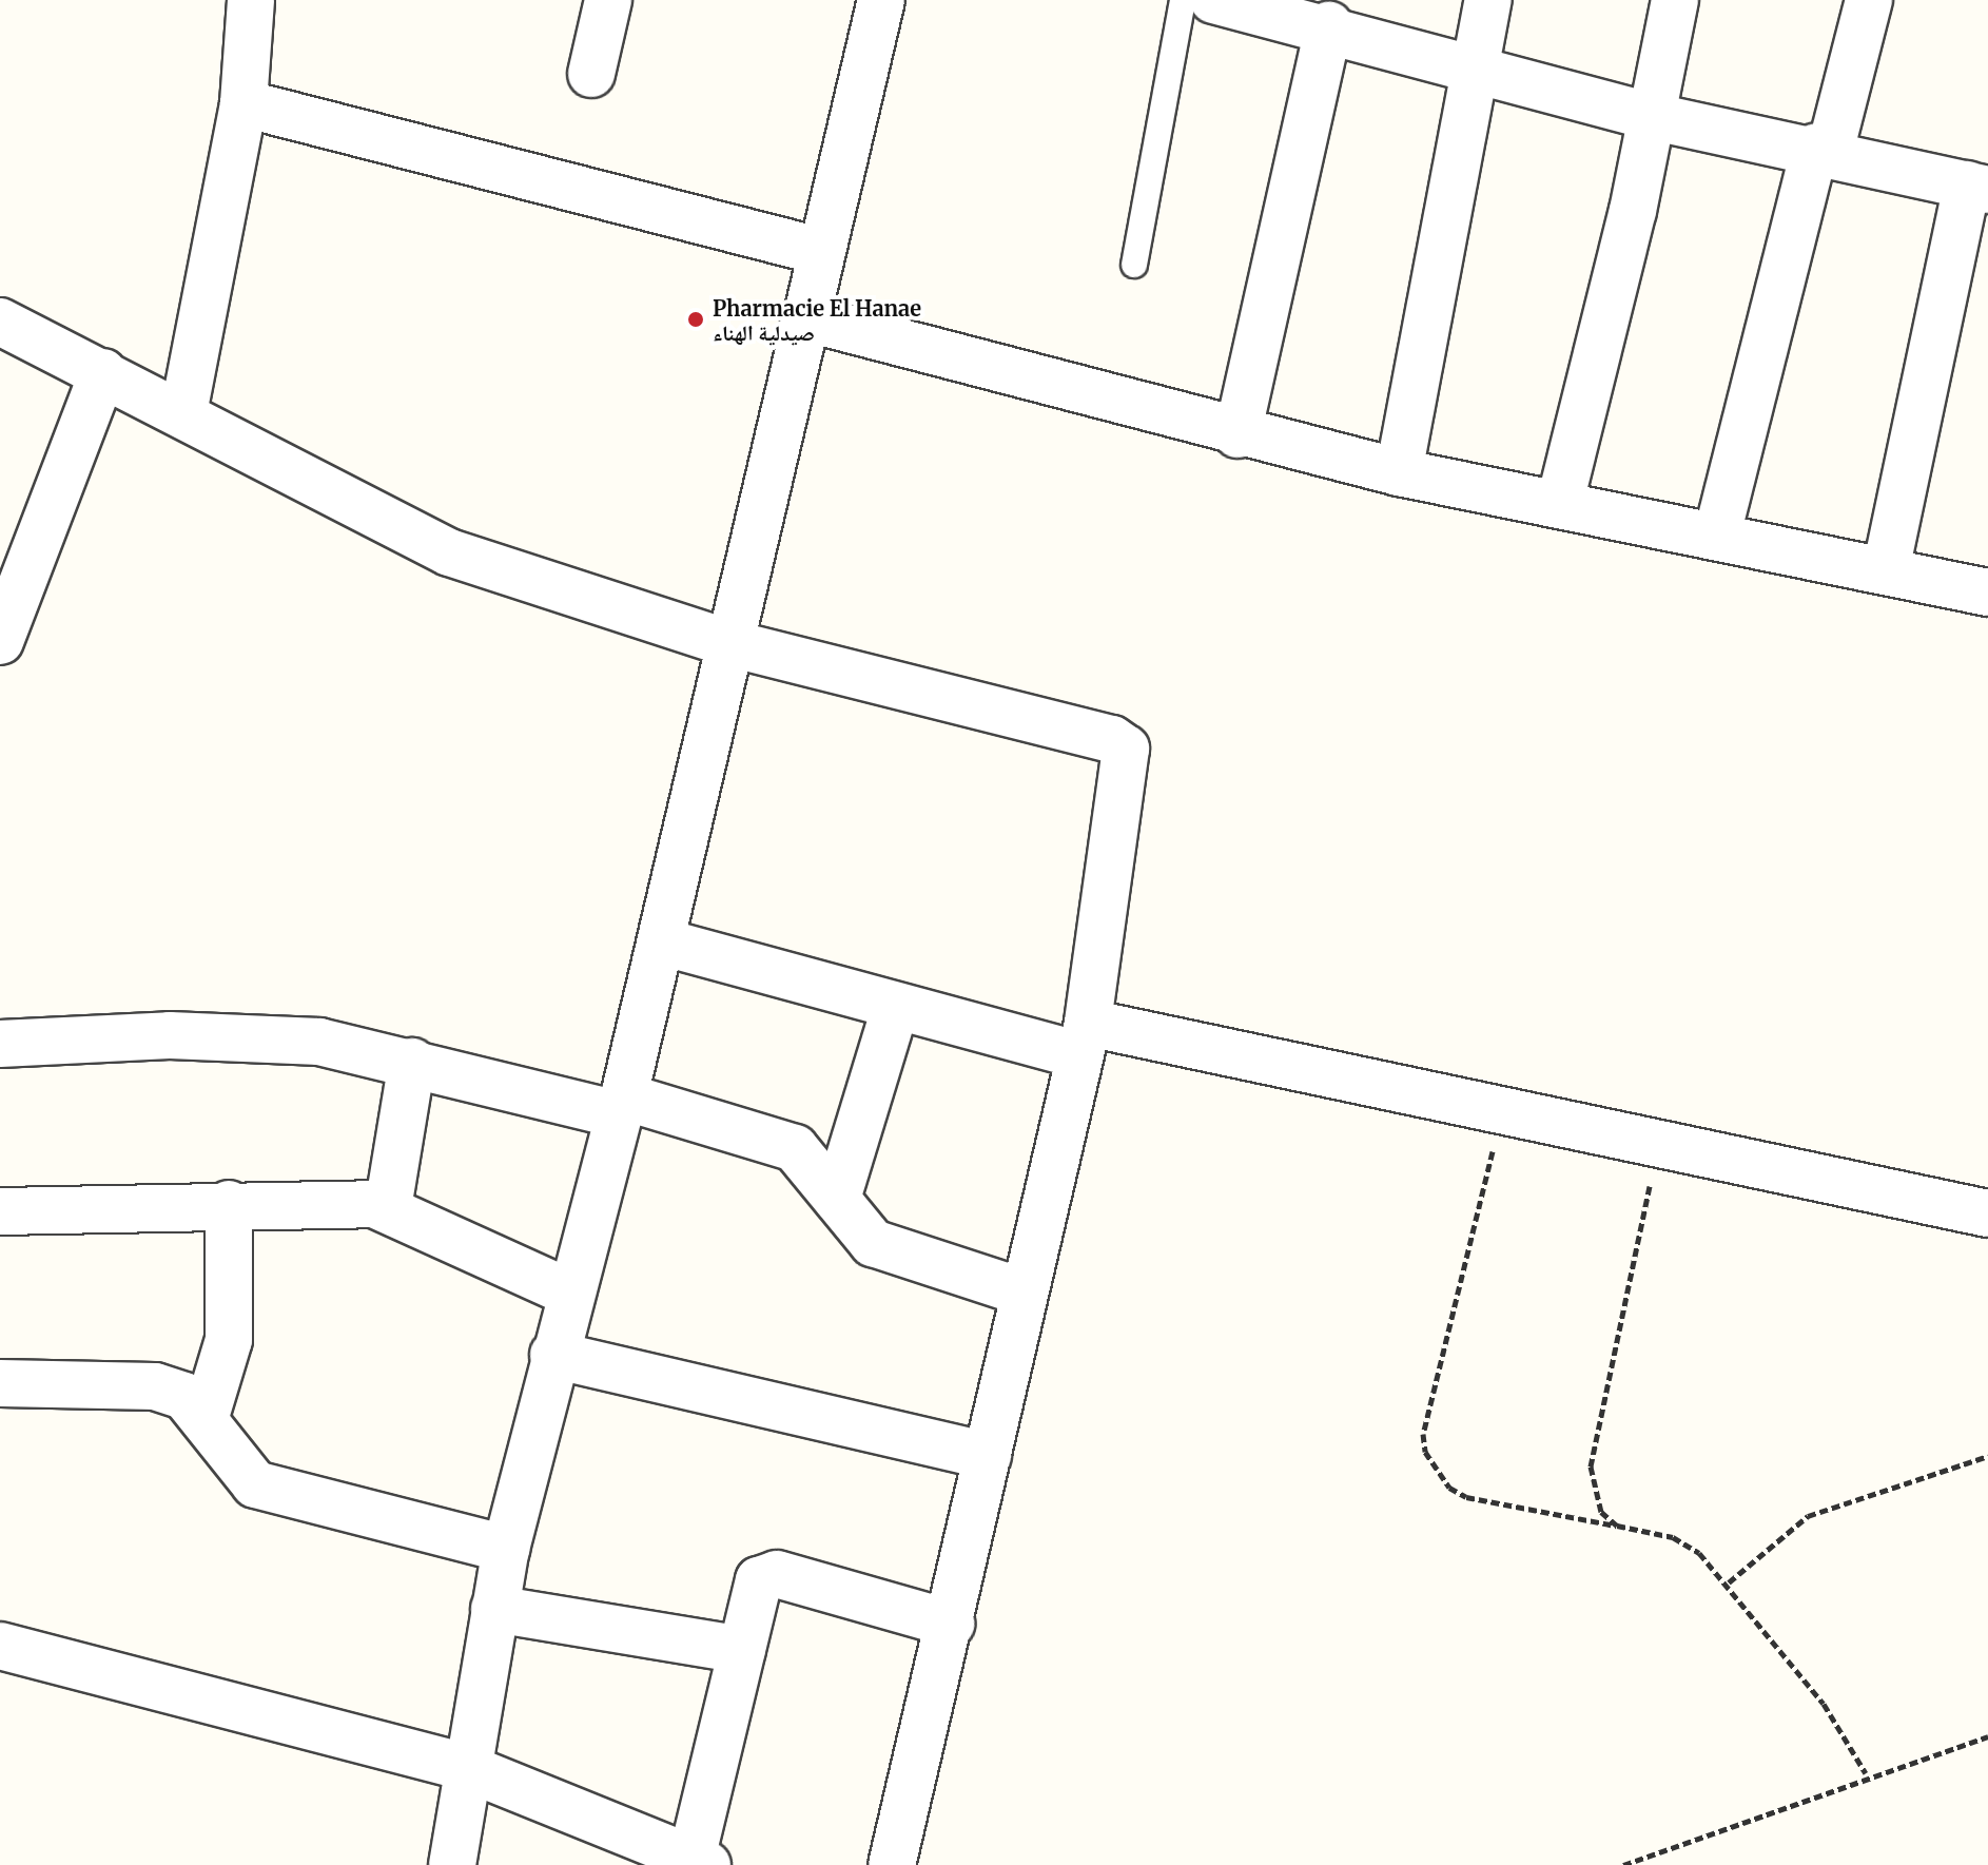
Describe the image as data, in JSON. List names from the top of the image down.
{
  "places": ["Pharmacie El Hanae صيدلية الهناء"]
}
